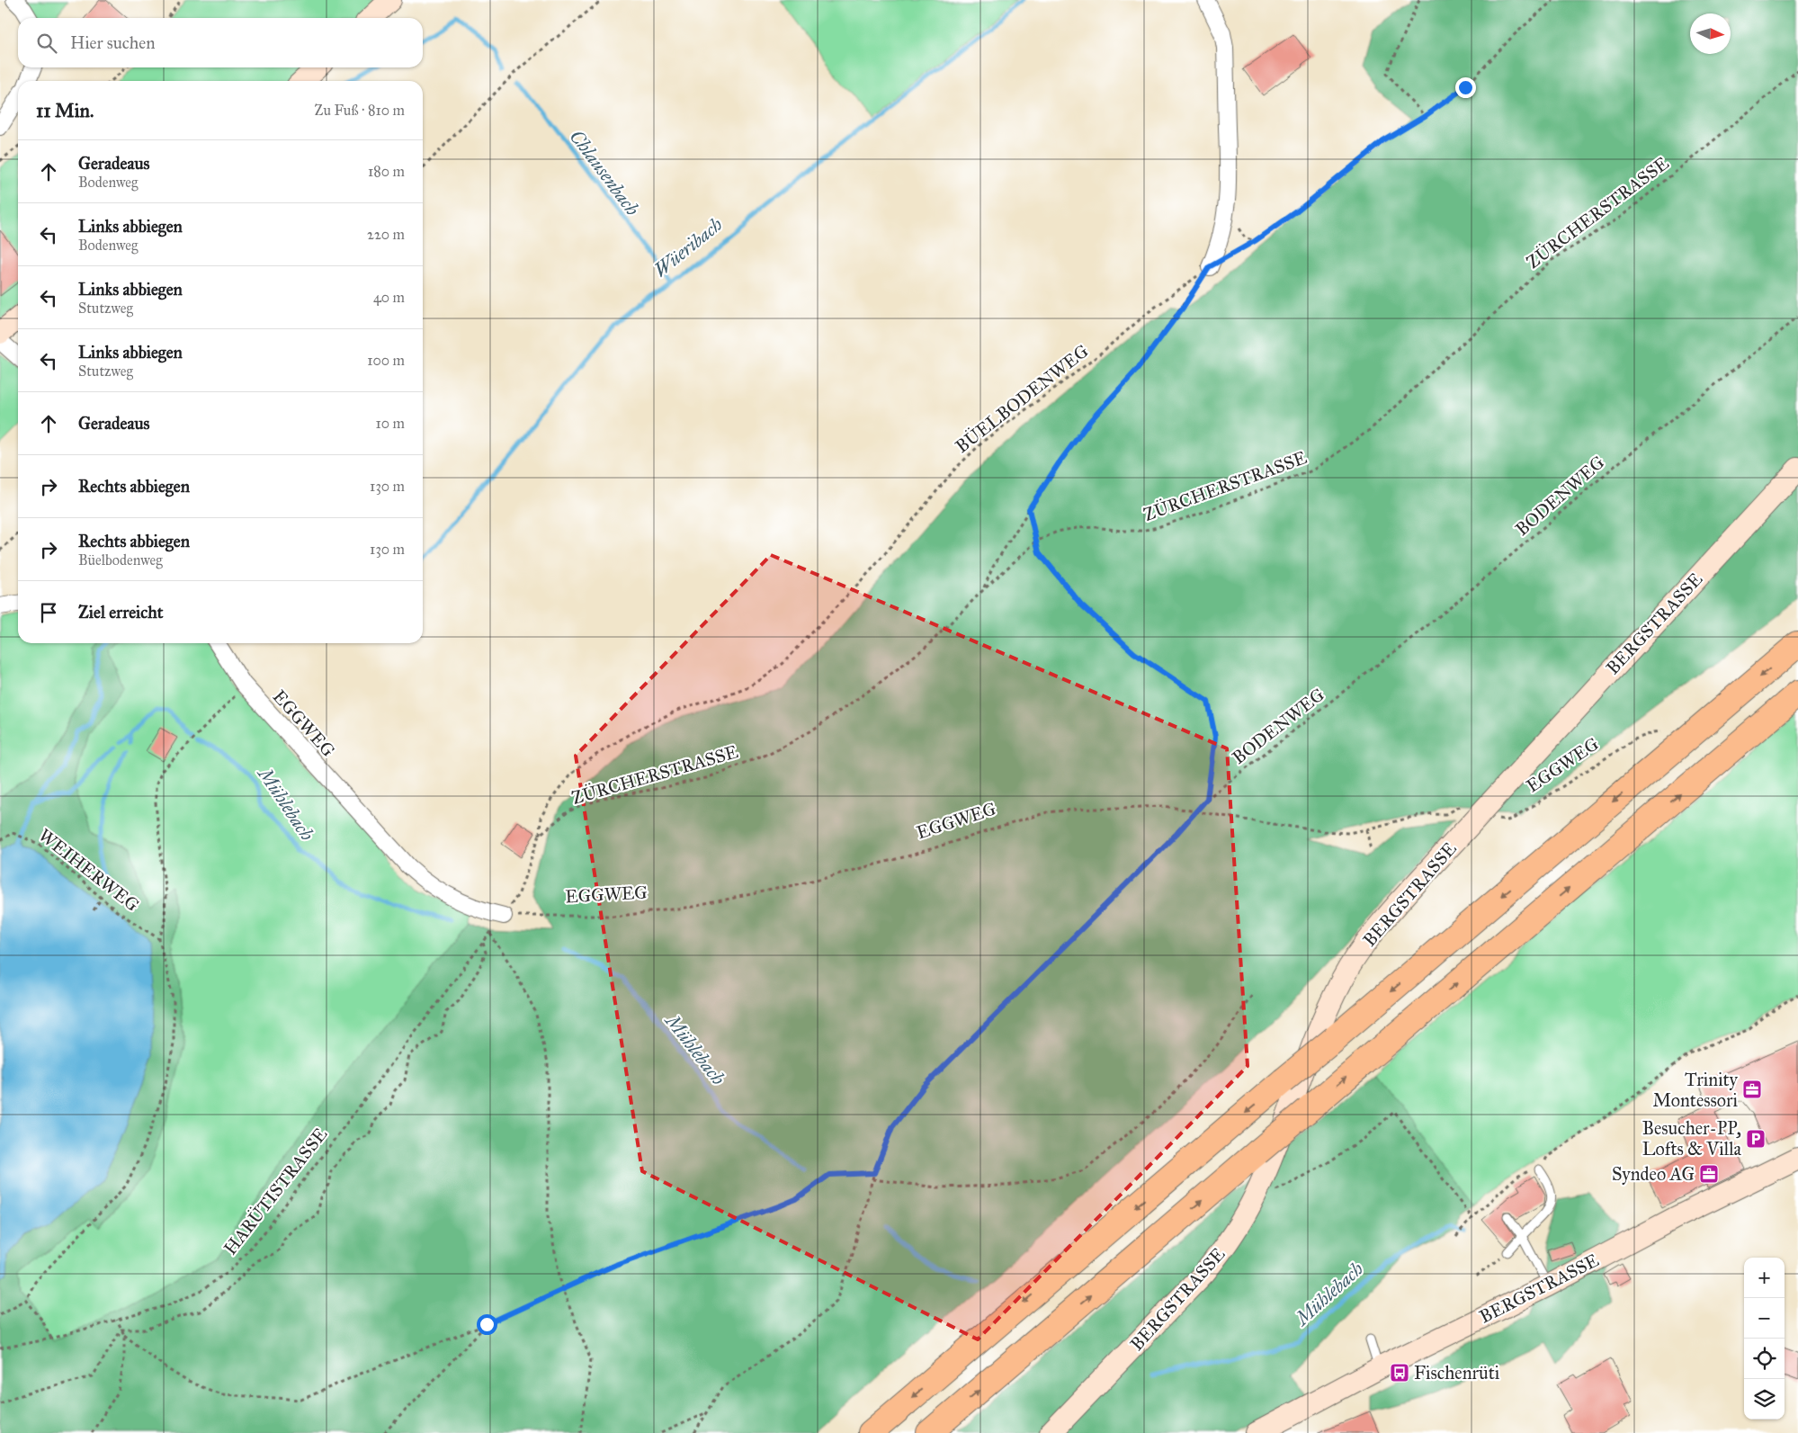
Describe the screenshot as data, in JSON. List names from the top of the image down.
{
  "streets": {
    "street": ["BERGSTRASSE", "EGGWEG"],
    "path": [
      "ZÜRCHERSTRASSE",
      "BÜELBODENWEG",
      "BODENWEG",
      "WEIHERWEG",
      "HARÜTISTRASSE"
    ]
  },
  "crossings": [
    ["ZÜRCHERSTRASSE", "BÜELBODENWEG"],
    ["BODENWEG", "EGGWEG"],
    ["BERGSTRASSE", "EGGWEG"]
  ],
  "water": ["Chlausenbach", "Wüeribach", "Mühlebach"],
  "places": {
    "office": ["Trinity Montessori", "Syndeo AG"],
    "parking": ["Besucher-PP, Lofts & Villa"],
    "bus stop": ["Fischenrüti"]
  },
  "north": "right",
  "page": {
    "search": "Hier suchen",
    "heading": ["11 Min.", "Zu Fuß · 810 m"],
    "list": [
      ["Geradeaus", "Bodenweg", "180 m"],
      ["Links abbiegen", "Bodenweg", "220 m"],
      ["Links abbiegen", "Stutzweg", "40 m"],
      ["Links abbiegen", "Stutzweg", "100 m"],
      ["Geradeaus", "10 m"],
      ["Rechts abbiegen", "130 m"],
      ["Rechts abbiegen", "Büelbodenweg", "130 m"],
      "Ziel erreicht"
    ],
    "map_buttons": ["+", "−"]
  }
}
